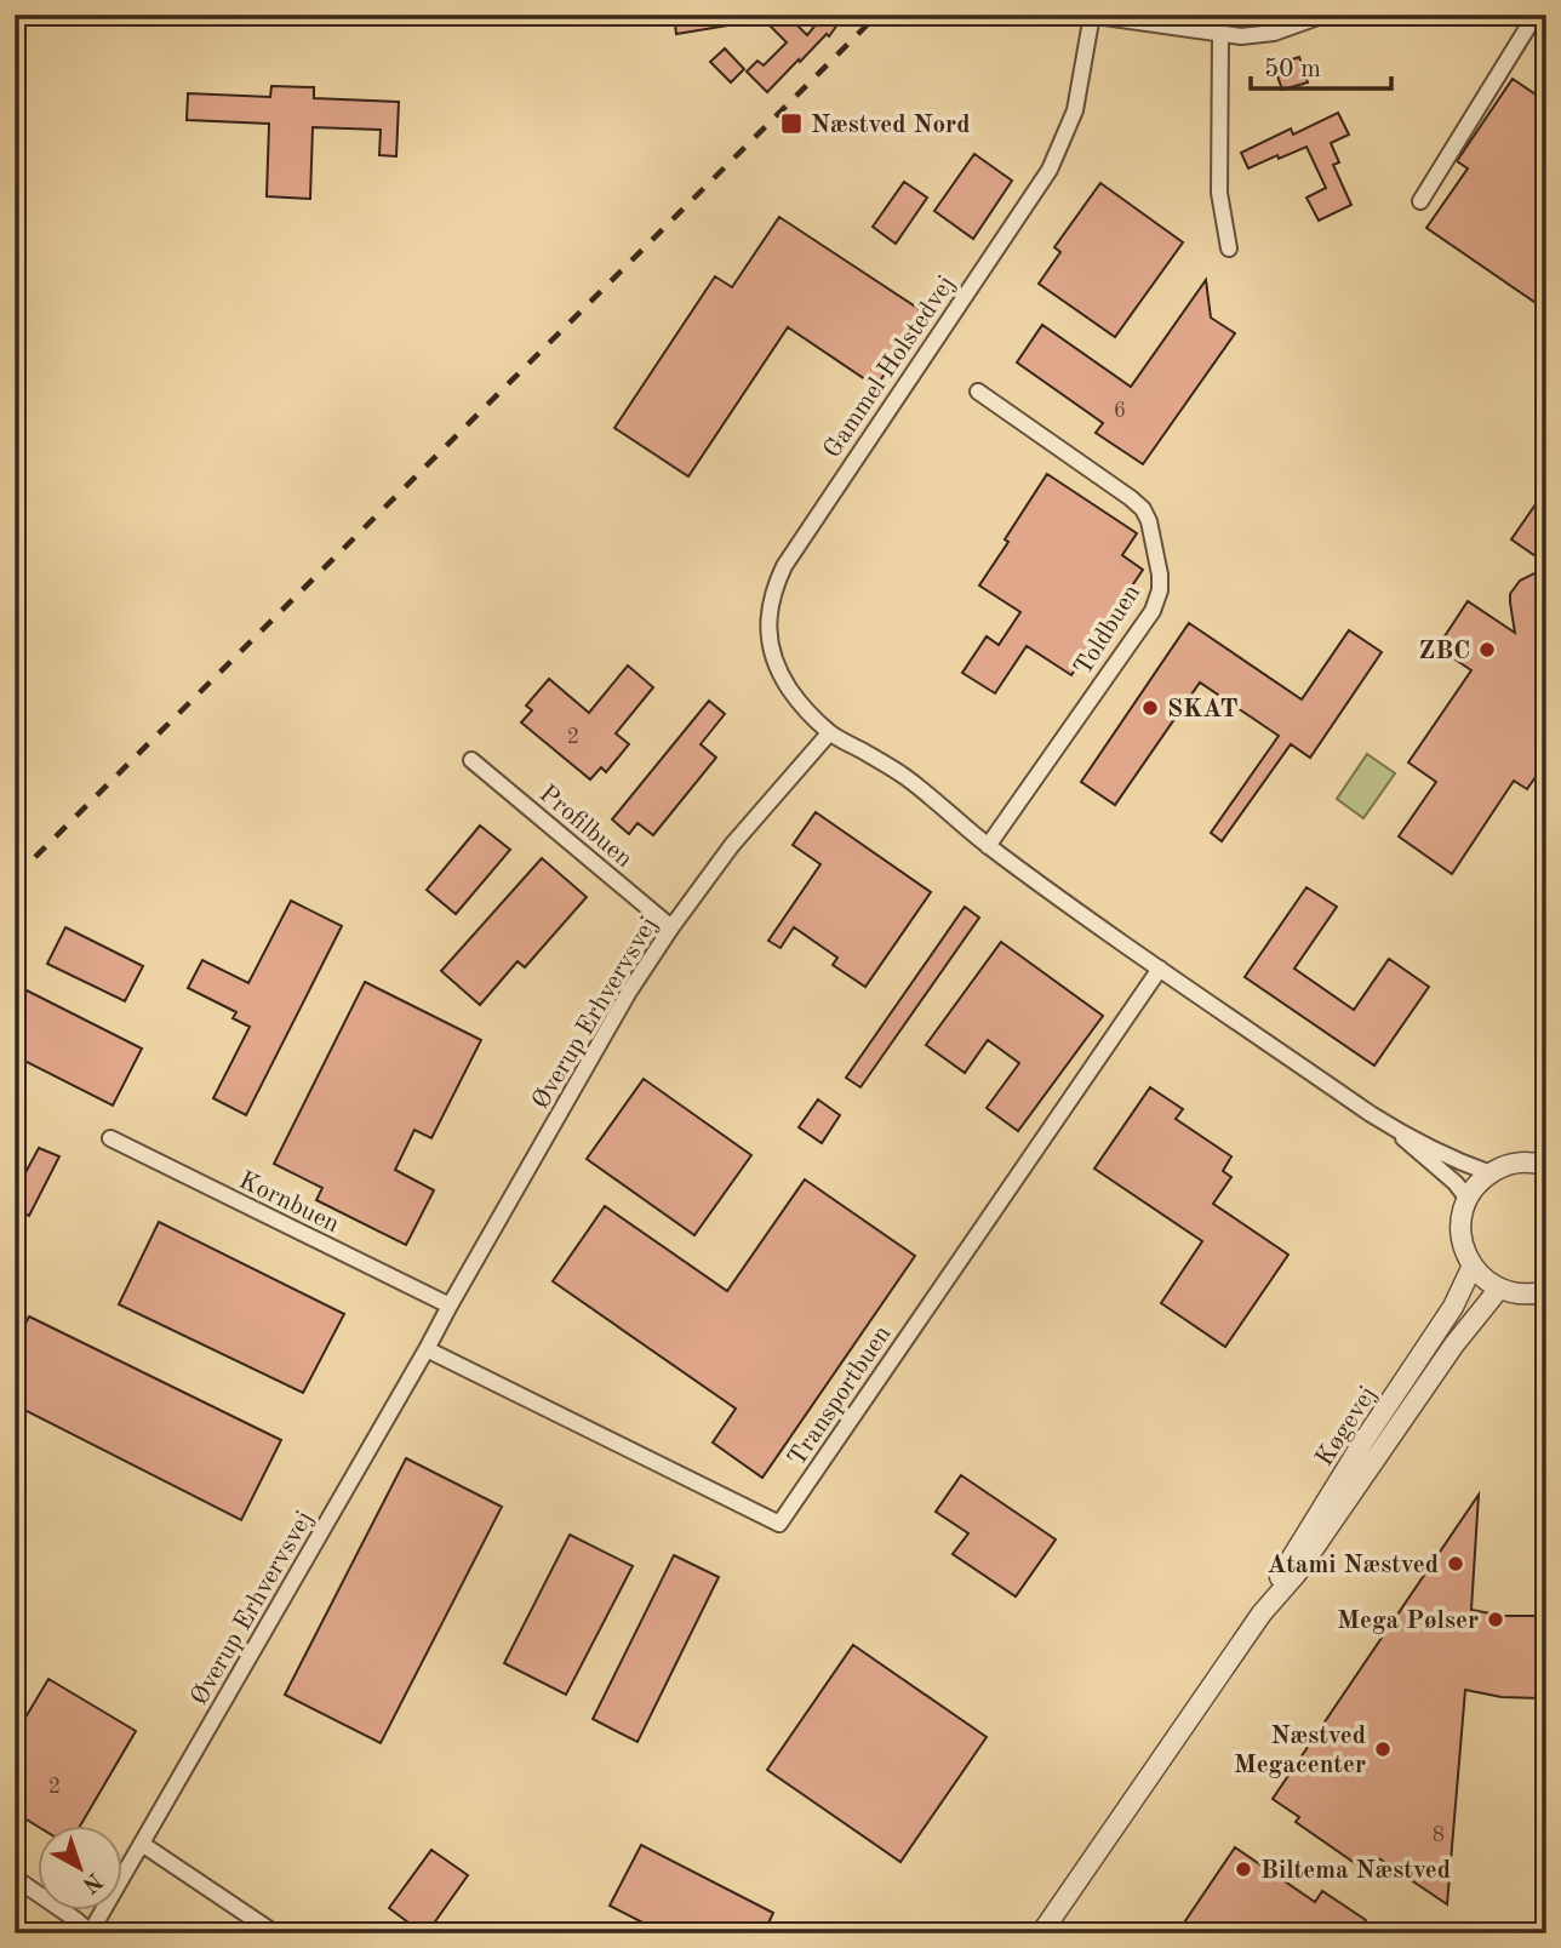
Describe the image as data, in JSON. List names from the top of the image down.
{
  "streets": {
    "street": [
      "Gammel Holstedvej",
      "Toldbuen",
      "Profilbuen",
      "Øverup Erhvervsvej",
      "Kornbuen",
      "Transportbuen",
      "Køgevej"
    ]
  },
  "crossings": [
    ["Gammel Holstedvej", "Øverup Erhvervsvej"],
    ["Profilbuen", "Øverup Erhvervsvej"],
    ["Øverup Erhvervsvej", "Kornbuen"],
    ["Øverup Erhvervsvej", "Transportbuen"]
  ],
  "places": {
    "transit": ["Næstved Nord"],
    "other": [
      "ZBC",
      "SKAT",
      "Atami Næstved",
      "Mega Pølser",
      "Næstved Megacenter",
      "Biltema Næstved"
    ]
  },
  "house_numbers": [
    "6",
    "2",
    "2",
    "8"
  ],
  "scale_bar": "50 m",
  "north": "bottom right"
}
